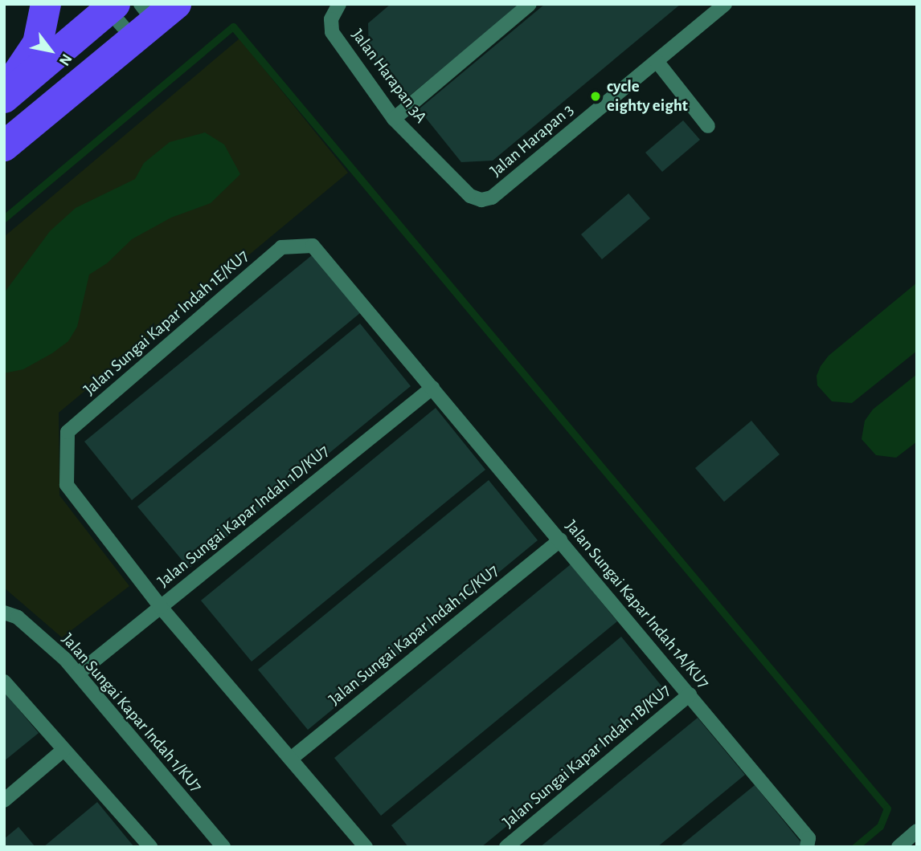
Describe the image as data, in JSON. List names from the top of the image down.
{
  "streets": {
    "street": [
      "Jalan Harapan 3A",
      "Jalan Harapan 3",
      "Jalan Sungai Kapar Indah 1E/KU7",
      "Jalan Sungai Kapar Indah 1D/KU7",
      "Jalan Sungai Kapar Indah 1A/KU7",
      "Jalan Sungai Kapar Indah 1C/KU7",
      "Jalan Sungai Kapar Indah 1/KU7",
      "Jalan Sungai Kapar Indah 1B/KU7"
    ]
  },
  "crossings": [
    ["Jalan Harapan 3A", "Jalan Harapan 3"],
    ["Jalan Sungai Kapar Indah 1E/KU7", "Jalan Sungai Kapar Indah 1D/KU7"],
    ["Jalan Sungai Kapar Indah 1E/KU7", "Jalan Sungai Kapar Indah 1A/KU7"],
    ["Jalan Sungai Kapar Indah 1D/KU7", "Jalan Sungai Kapar Indah 1A/KU7"],
    ["Jalan Sungai Kapar Indah 1D/KU7", "Jalan Sungai Kapar Indah 1/KU7"],
    ["Jalan Sungai Kapar Indah 1A/KU7", "Jalan Sungai Kapar Indah 1C/KU7"],
    ["Jalan Sungai Kapar Indah 1A/KU7", "Jalan Sungai Kapar Indah 1B/KU7"]
  ],
  "places": ["cycle eighty eight"],
  "north": "bottom right"
}
